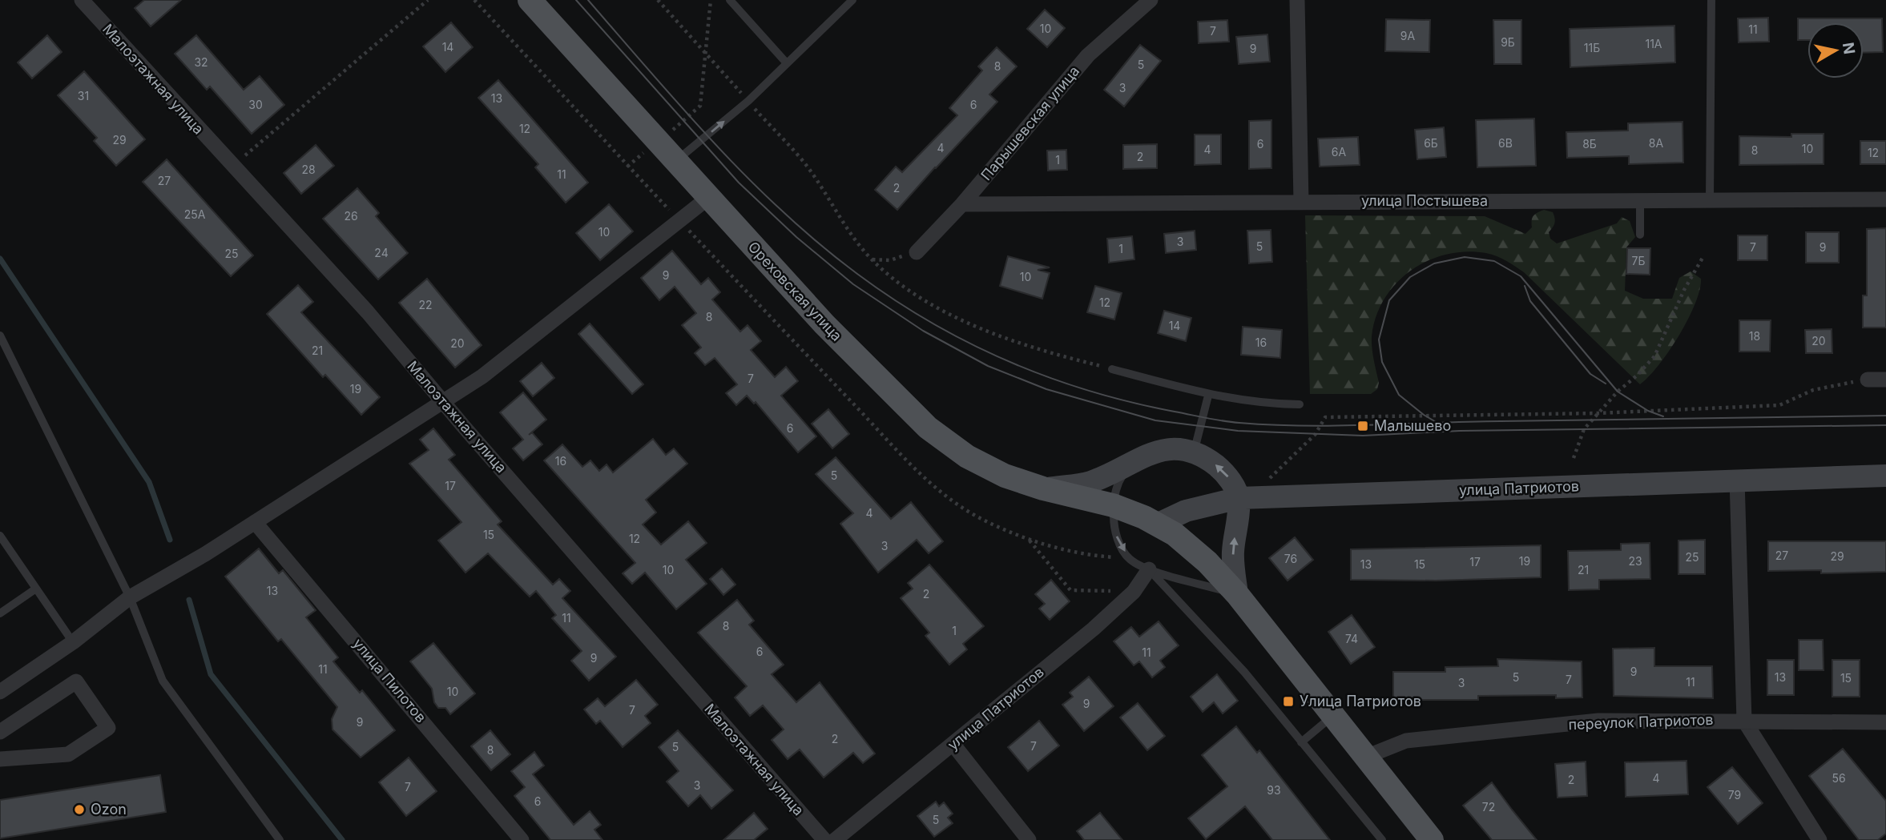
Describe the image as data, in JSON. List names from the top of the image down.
{
  "streets": {
    "main road": ["Ореховская улица", "улица Патриотов"],
    "street": [
      "Малоэтажная улица",
      "Парышевская улица",
      "улица Постышева",
      "улица Пилотов",
      "переулок Патриотов"
    ]
  },
  "crossings": [
    ["Парышевская улица", "улица Постышева"],
    ["Ореховская улица", "улица Патриотов"],
    ["Ореховская улица", "переулок Патриотов"]
  ],
  "places": {
    "transit": ["Малышево", "Улица Патриотов"],
    "other": ["Ozon"]
  },
  "house_numbers": [
    "10",
    "11",
    "7",
    "9А",
    "9Б",
    "11А",
    "14",
    "11Б",
    "9",
    "32",
    "5",
    "8",
    "3",
    "31",
    "13",
    "30",
    "6",
    "12",
    "29",
    "6Б",
    "6В",
    "8А",
    "6",
    "8Б",
    "4",
    "10",
    "4",
    "8",
    "6А",
    "12",
    "2",
    "1",
    "28",
    "11",
    "27",
    "2",
    "25А",
    "26",
    "10",
    "3",
    "5",
    "7",
    "9",
    "1",
    "24",
    "25",
    "7Б",
    "9",
    "10",
    "12",
    "22",
    "8",
    "14",
    "18",
    "20",
    "16",
    "20",
    "21",
    "7",
    "19",
    "6",
    "16",
    "5",
    "17",
    "4",
    "15",
    "12",
    "3",
    "27",
    "29",
    "25",
    "76",
    "19",
    "23",
    "17",
    "13",
    "15",
    "10",
    "21",
    "13",
    "2",
    "11",
    "8",
    "1",
    "74",
    "6",
    "11",
    "9",
    "11",
    "9",
    "5",
    "13",
    "15",
    "7",
    "11",
    "3",
    "10",
    "9",
    "7",
    "9",
    "2",
    "7",
    "5",
    "8",
    "4",
    "56",
    "2",
    "3",
    "7",
    "93",
    "79",
    "6",
    "72",
    "5"
  ],
  "north": "right"
}
